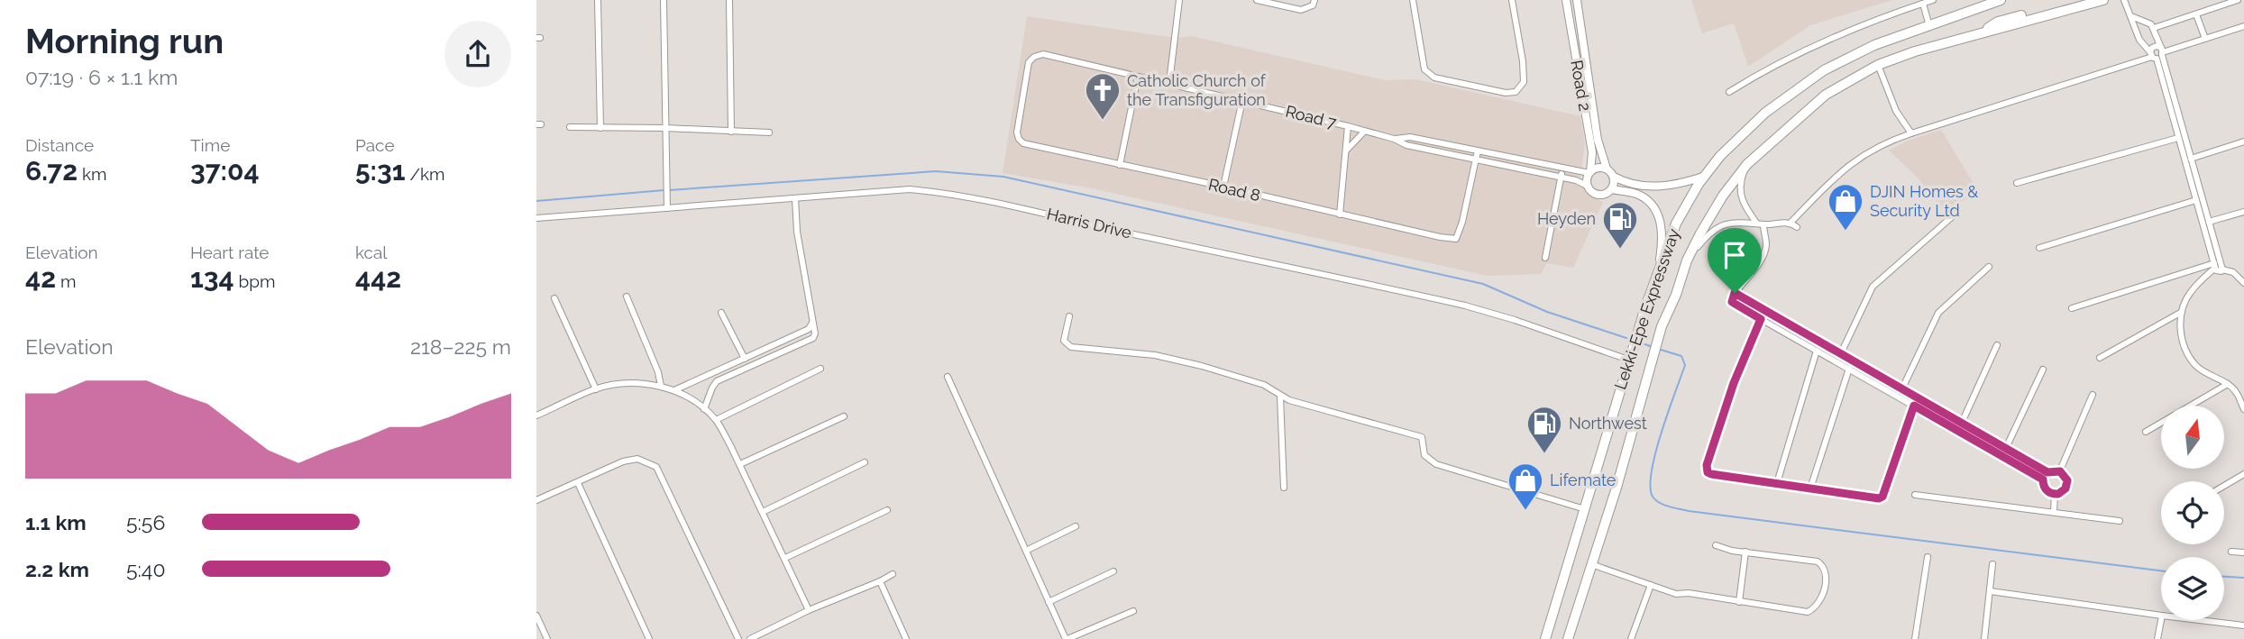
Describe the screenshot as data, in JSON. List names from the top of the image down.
{
  "streets": {
    "highway": ["Lekki-Epe Expressway"],
    "street": [
      "Road 2",
      "Road 7",
      "Road 8",
      "Harris Drive"
    ]
  },
  "crossings": [
    ["Road 2", "Road 7"],
    ["Road 7", "Road 8"],
    ["Harris Drive", "Lekki-Epe Expressway"]
  ],
  "places": {
    "church": ["Catholic Church of the Transfiguration"],
    "shop": ["DJIN Homes & Security Ltd", "Lifemate"],
    "fuel station": ["Heyden", "Northwest"]
  },
  "north": "top",
  "page": {
    "heading": ["Morning run", "07:19 · 6 × 1.1 km"],
    "stats": [
      ["Distance", "6.72 km"],
      ["Time", "37:04"],
      ["Pace", "5:31 /km"],
      ["Elevation", "42 m"],
      ["Heart rate", "134 bpm"],
      ["kcal", "442"]
    ],
    "chart": ["Elevation", "218–225 m"],
    "list": [
      {
        "name": "1.1 km",
        "note": "5:56"
      },
      {
        "name": "2.2 km",
        "note": "5:40"
      }
    ]
  }
}
